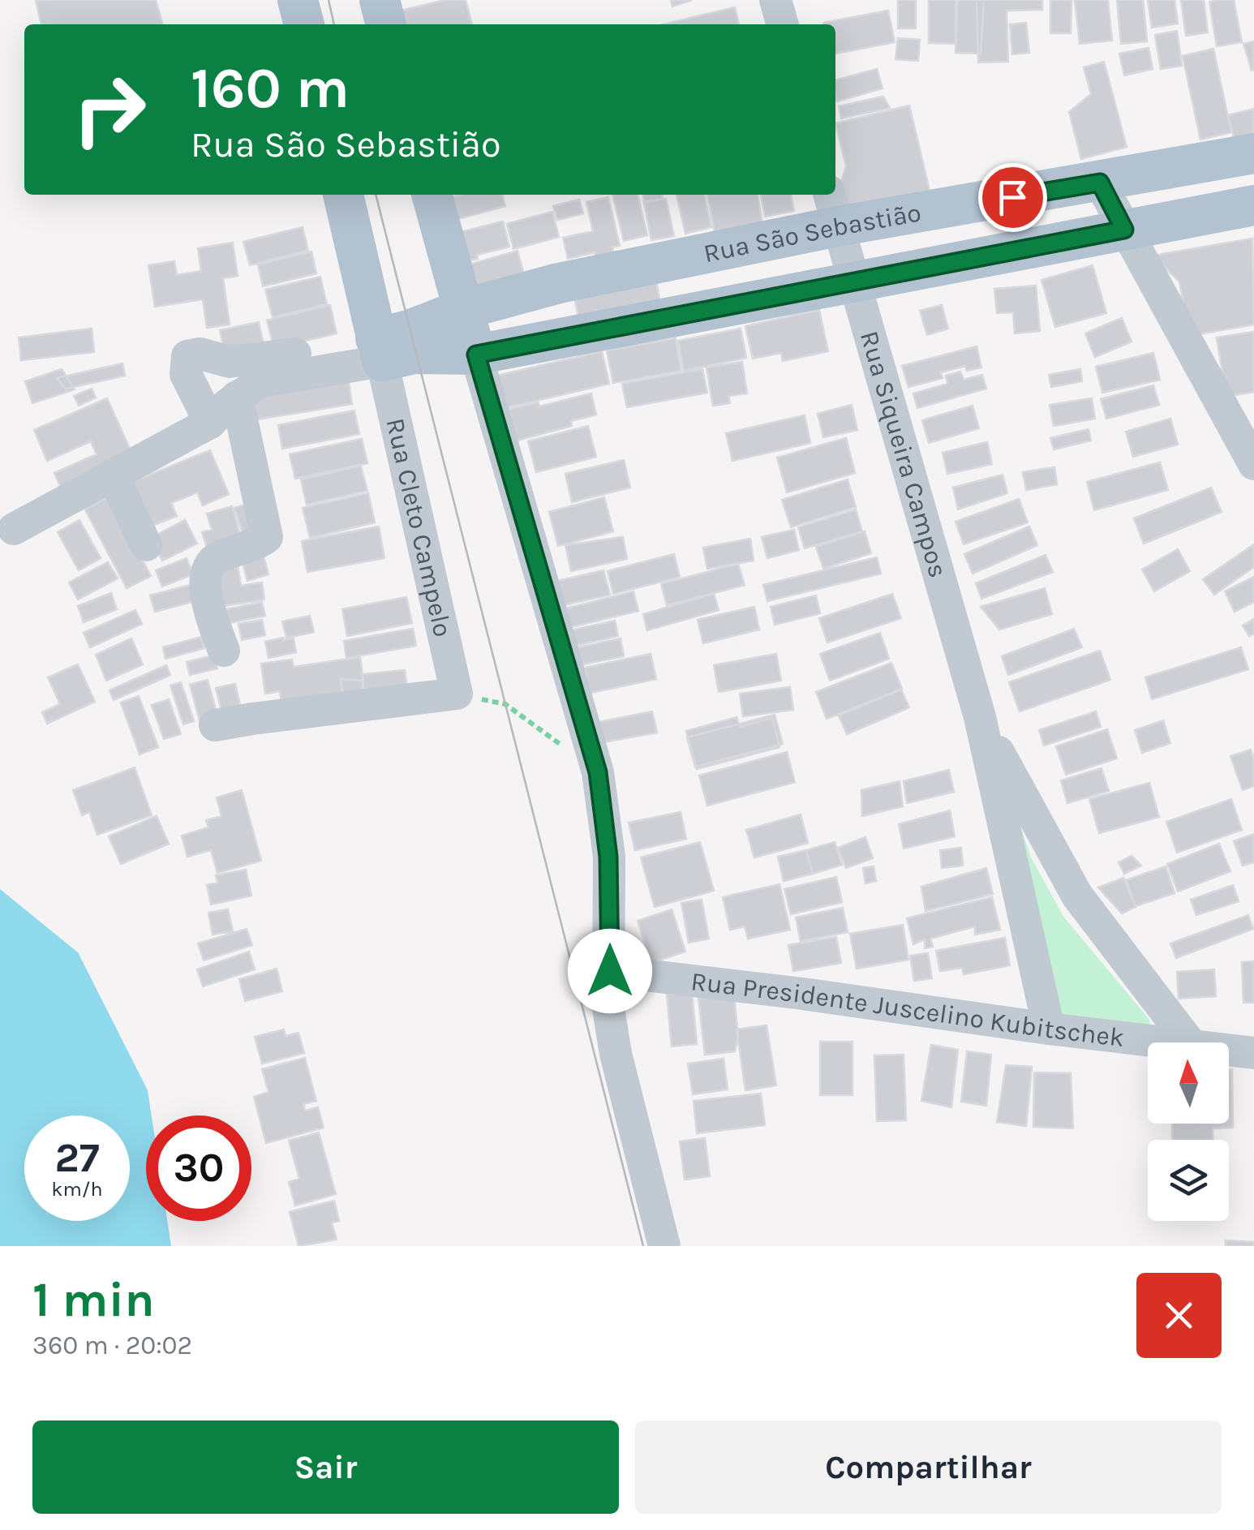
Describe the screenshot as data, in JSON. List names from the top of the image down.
{
  "streets": {
    "main road": ["Rua São Sebastião", "Rua Cleto Campelo"],
    "street": ["Rua Siqueira Campos", "Rua Presidente Juscelino Kubitschek"]
  },
  "crossings": [
    ["Rua São Sebastião", "Rua Siqueira Campos"],
    ["Rua São Sebastião", "Rua Cleto Campelo"],
    ["Rua Siqueira Campos", "Rua Presidente Juscelino Kubitschek"]
  ],
  "north": "top",
  "page": {
    "turn": ["160 m", "Rua São Sebastião"],
    "speed": "27 km/h",
    "limit": "30",
    "heading": ["1 min", "360 m · 20:02"],
    "buttons": ["Sair", "Compartilhar"]
  }
}
